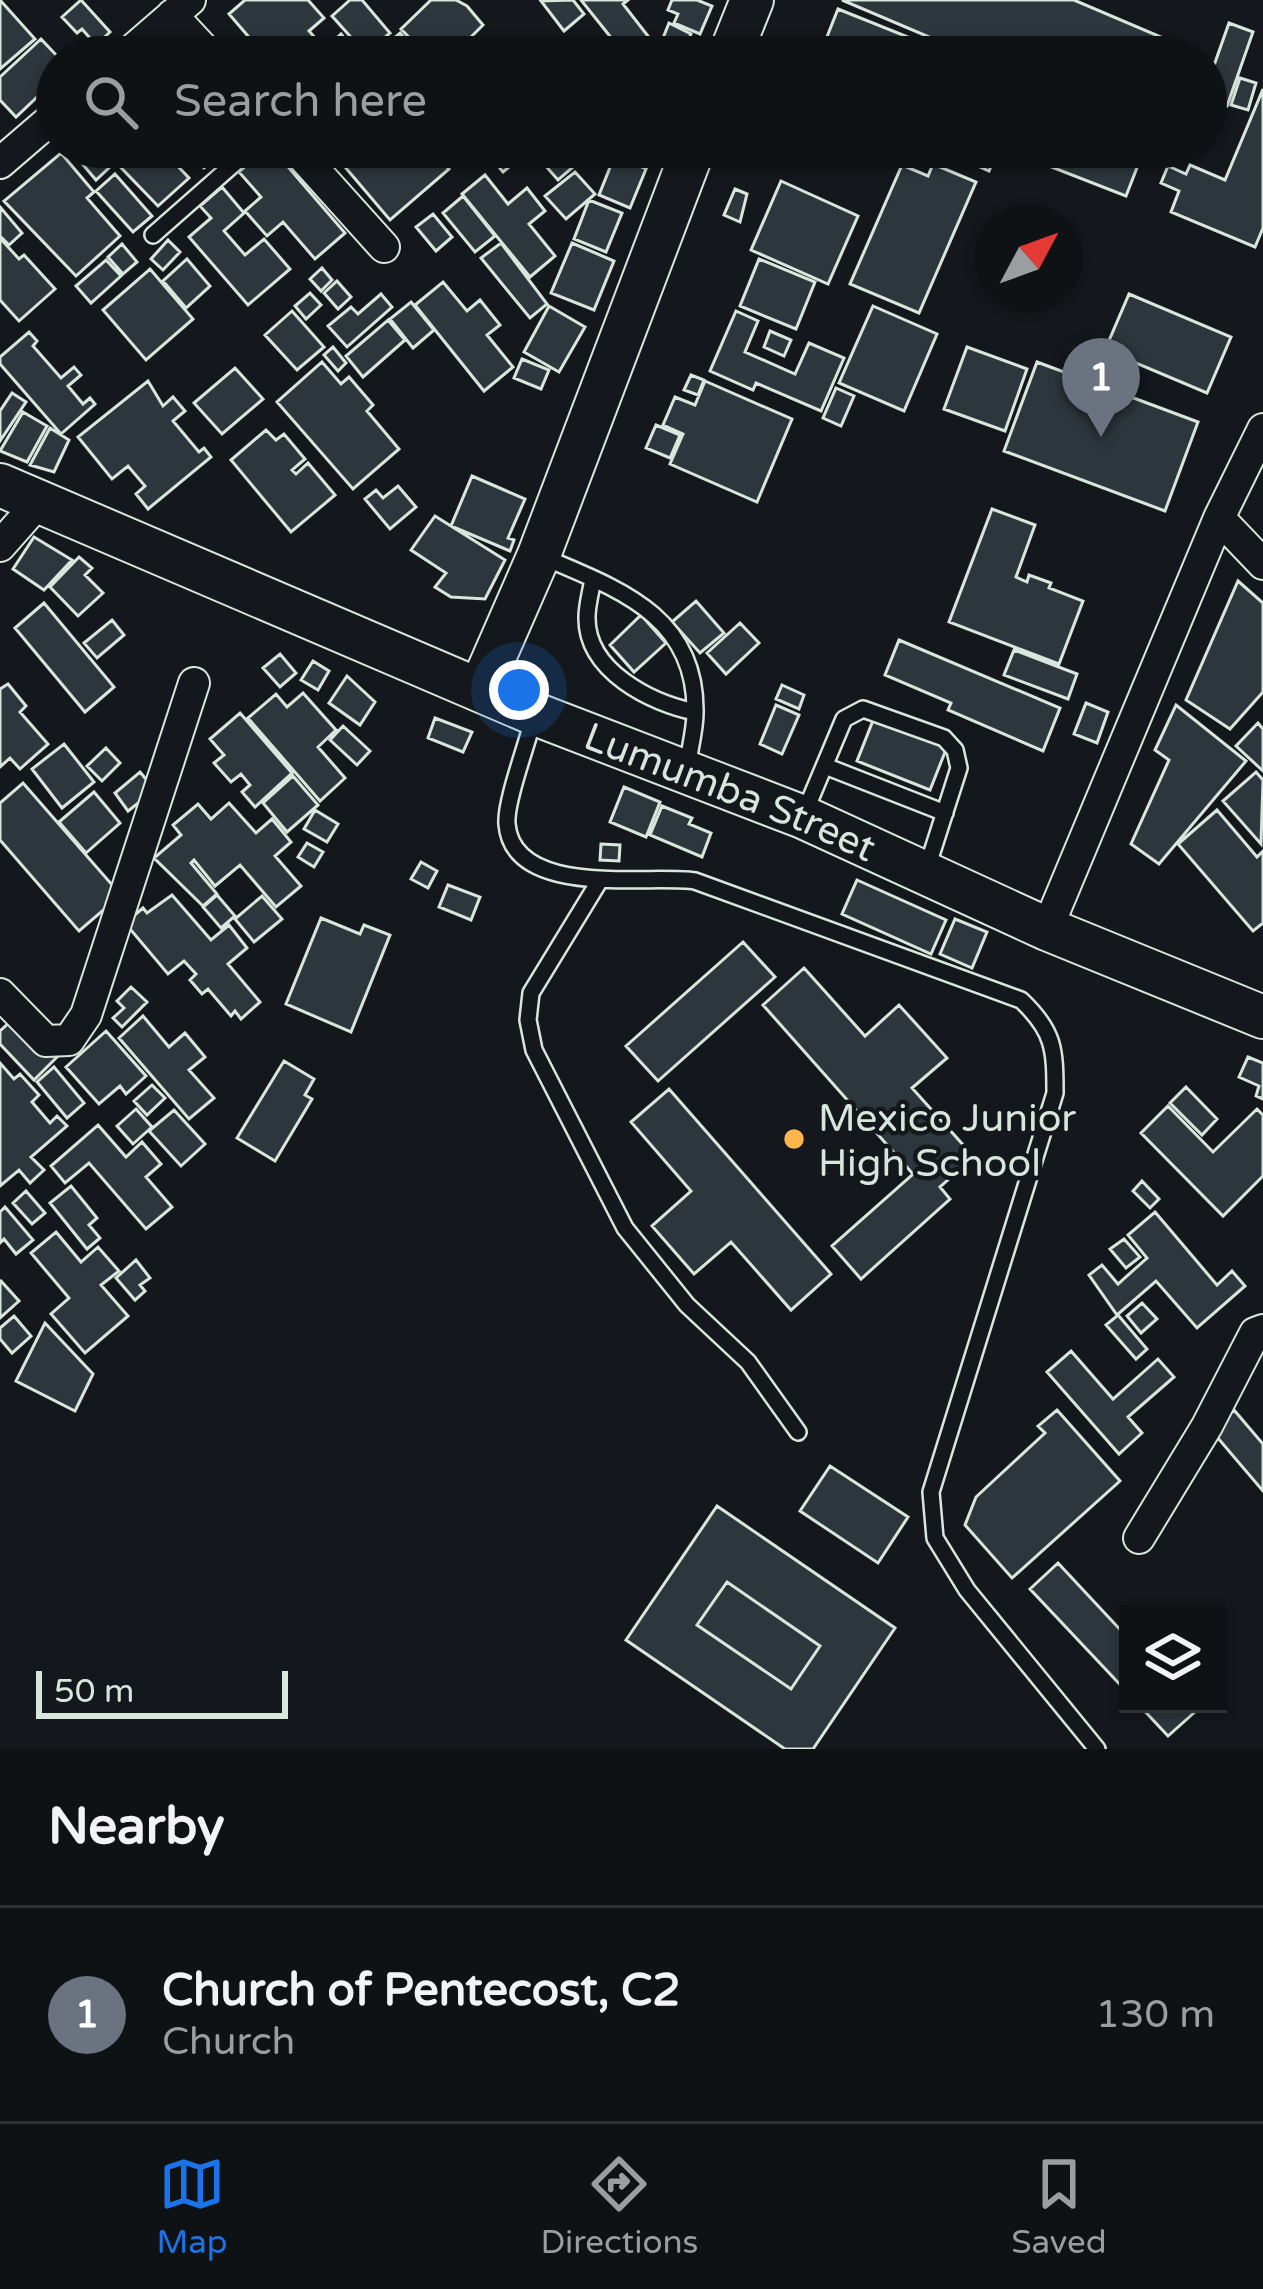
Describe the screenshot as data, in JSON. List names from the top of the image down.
{
  "streets": {
    "main road": ["Lumumba Street"]
  },
  "places": ["Mexico Junior High School"],
  "scale_bar": "50 m",
  "north": "top right",
  "page": {
    "search": "Search here",
    "pins": "1",
    "scale": "50 m",
    "heading": "Nearby",
    "list": [
      {
        "mark": "1",
        "name": "Church of Pentecost, C2",
        "note": "Church",
        "value": "130 m"
      }
    ],
    "nav": ["Map", "Directions", "Saved"]
  }
}
